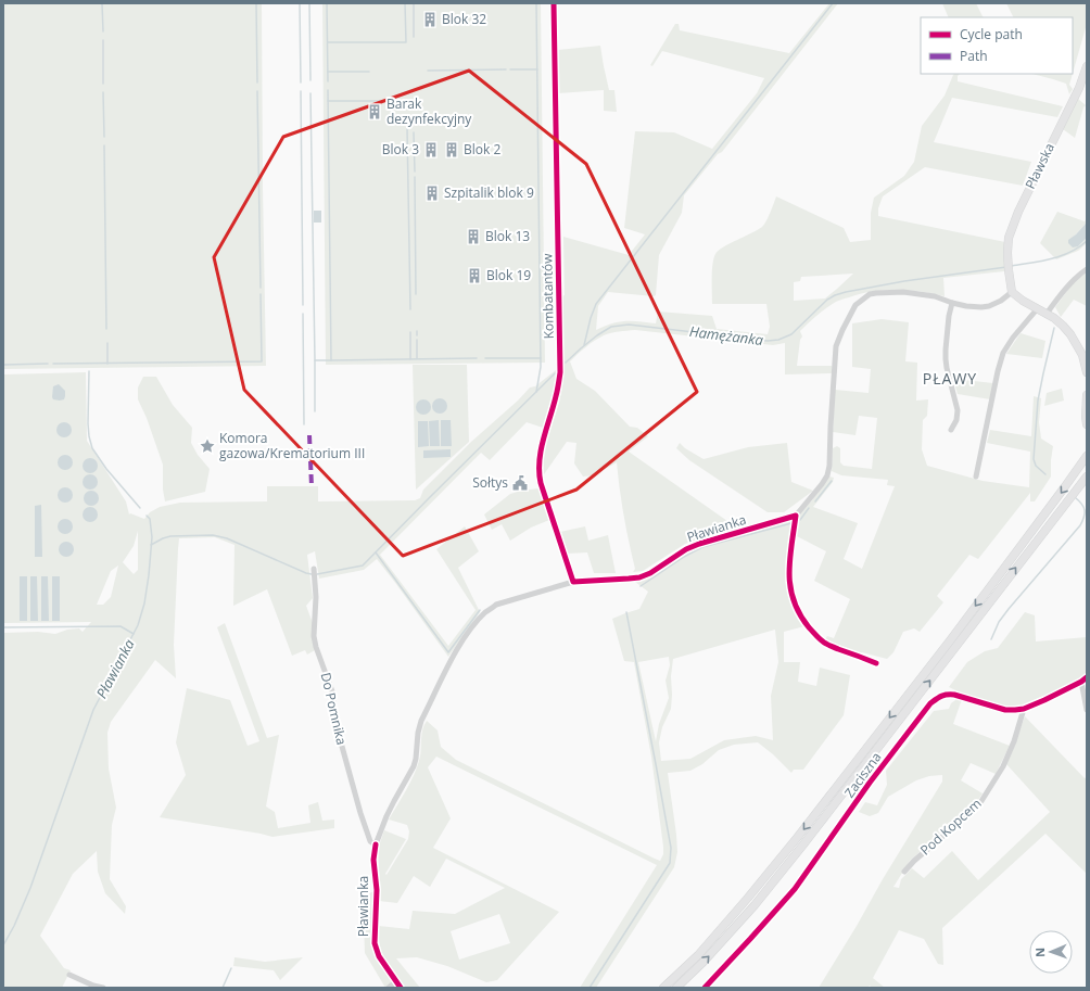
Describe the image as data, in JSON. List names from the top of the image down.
{
  "streets": {
    "street": [
      "Pławska",
      "Kombatantów",
      "Pławianka",
      "Do Pomnika",
      "Zaciszna",
      "Pod Kopcem"
    ]
  },
  "crossings": [
    ["Pławska", "Pławianka"],
    ["Kombatantów", "Pławianka"],
    ["Pławianka", "Do Pomnika"],
    ["Zaciszna", "Pod Kopcem"]
  ],
  "districts": ["PŁAWY"],
  "water": ["Hamężanka", "Pławianka"],
  "places": {
    "building": [
      "Blok 32",
      "Barak dezynfekcyjny",
      "Blok 3",
      "Blok 2",
      "Szpitalik blok 9",
      "Blok 13",
      "Blok 19"
    ],
    "place": ["Komora gazowa/Krematorium III"],
    "public building": ["Sołtys"]
  },
  "legend": ["Cycle path", "Path"],
  "north": "left"
}
